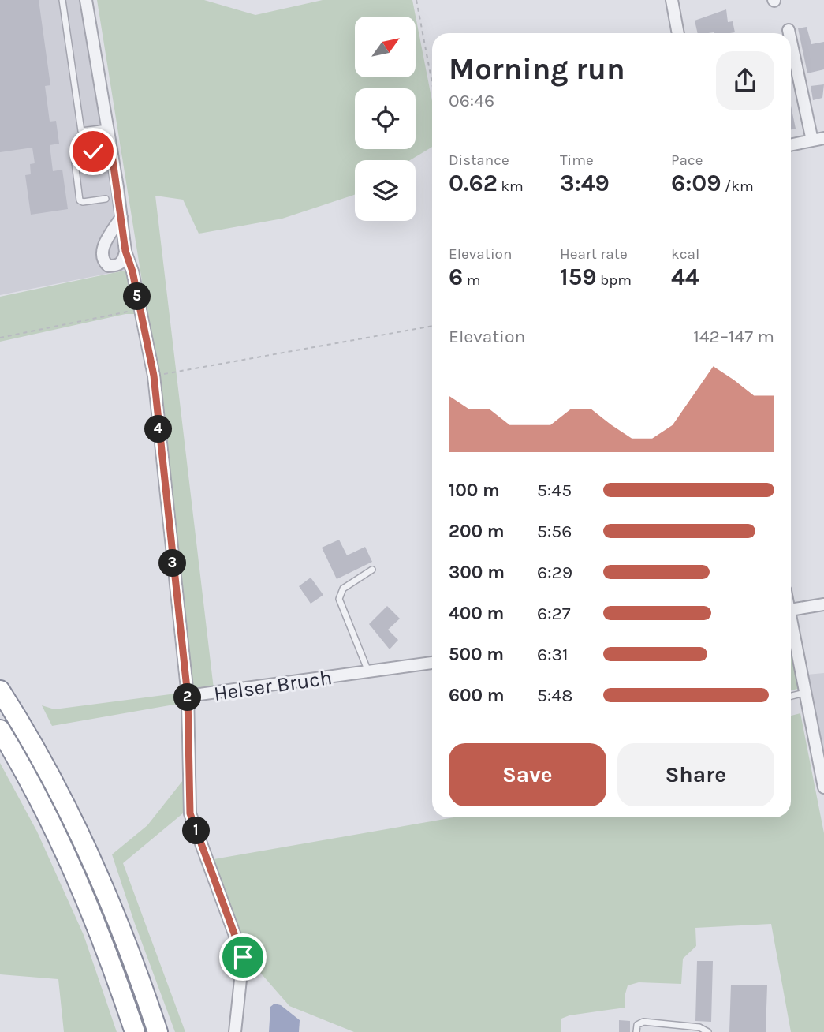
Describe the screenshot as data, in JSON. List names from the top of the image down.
{
  "streets": {
    "street": ["Helser Bruch"]
  },
  "north": "top right",
  "page": {
    "heading": ["Morning run", "06:46"],
    "stats": [
      ["Distance", "0.62 km"],
      ["Time", "3:49"],
      ["Pace", "6:09 /km"],
      ["Elevation", "6 m"],
      ["Heart rate", "159 bpm"],
      ["kcal", "44"]
    ],
    "pins": [
      "5",
      "4",
      "3",
      "2",
      "1"
    ],
    "chart": ["Elevation", "142–147 m"],
    "list": [
      {
        "name": "100 m",
        "note": "5:45"
      },
      {
        "name": "200 m",
        "note": "5:56"
      },
      {
        "name": "300 m",
        "note": "6:29"
      },
      {
        "name": "400 m",
        "note": "6:27"
      },
      {
        "name": "500 m",
        "note": "6:31"
      },
      {
        "name": "600 m",
        "note": "5:48"
      }
    ],
    "buttons": ["Save", "Share"]
  }
}
